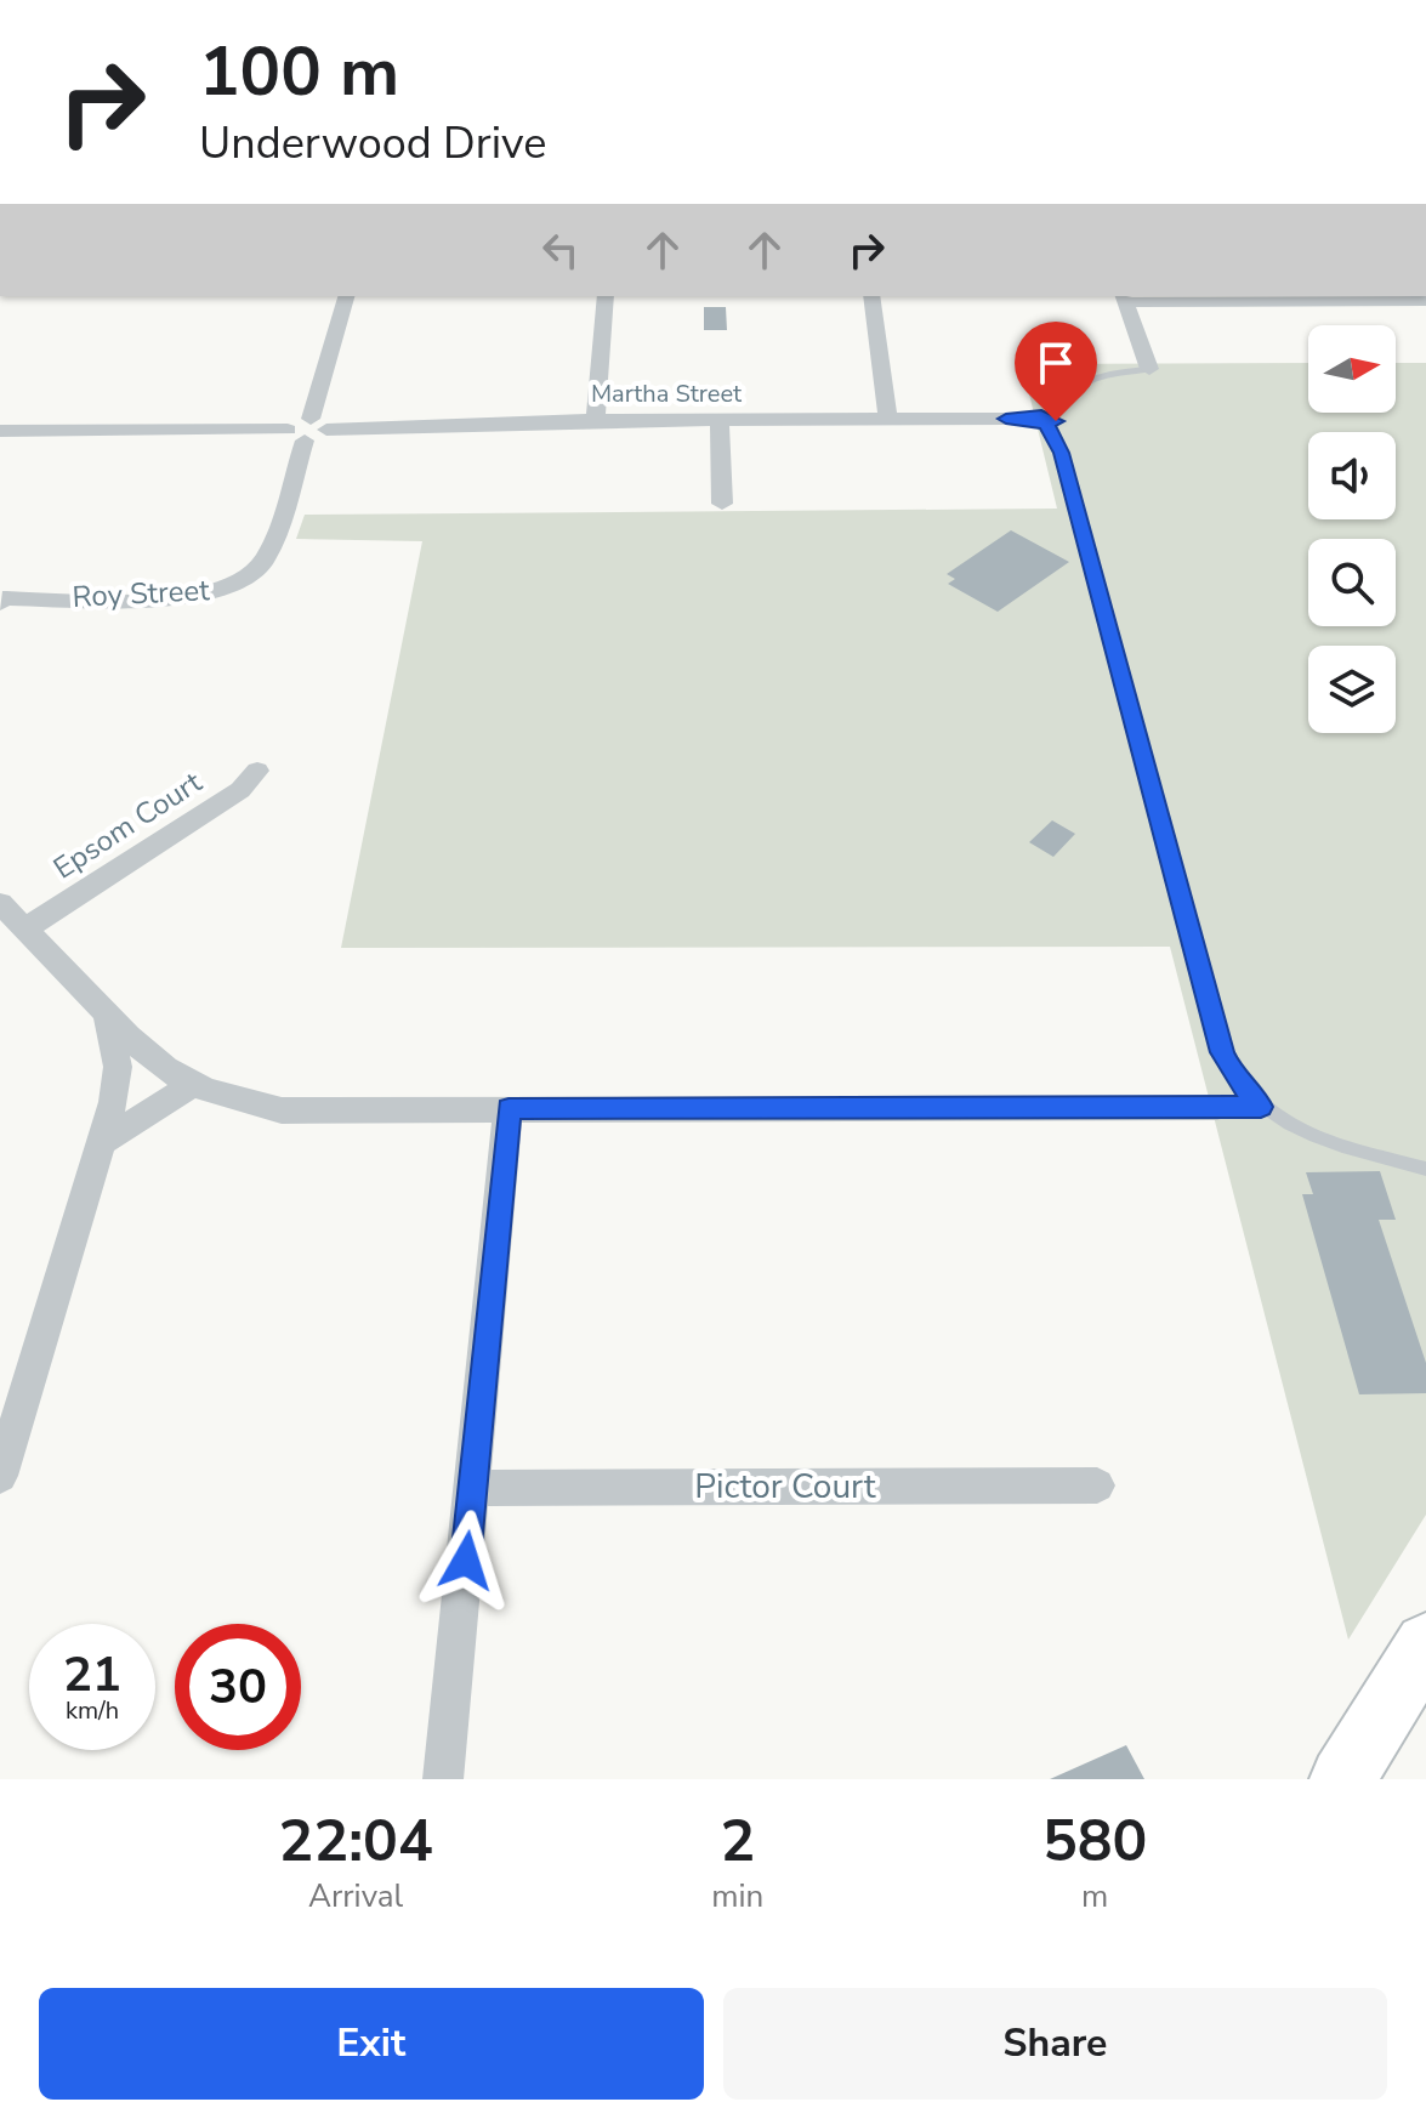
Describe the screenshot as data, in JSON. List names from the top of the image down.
{
  "streets": {
    "street": [
      "Martha Street",
      "Roy Street",
      "Epsom Court",
      "Pictor Court"
    ]
  },
  "crossings": [
    ["Martha Street", "Roy Street"]
  ],
  "north": "right",
  "page": {
    "turn": ["100 m", "Underwood Drive"],
    "speed": "21 km/h",
    "limit": "30",
    "eta": [
      "22:04",
      "Arrival",
      "2",
      "min",
      "580",
      "m"
    ],
    "buttons": ["Exit", "Share"]
  }
}
